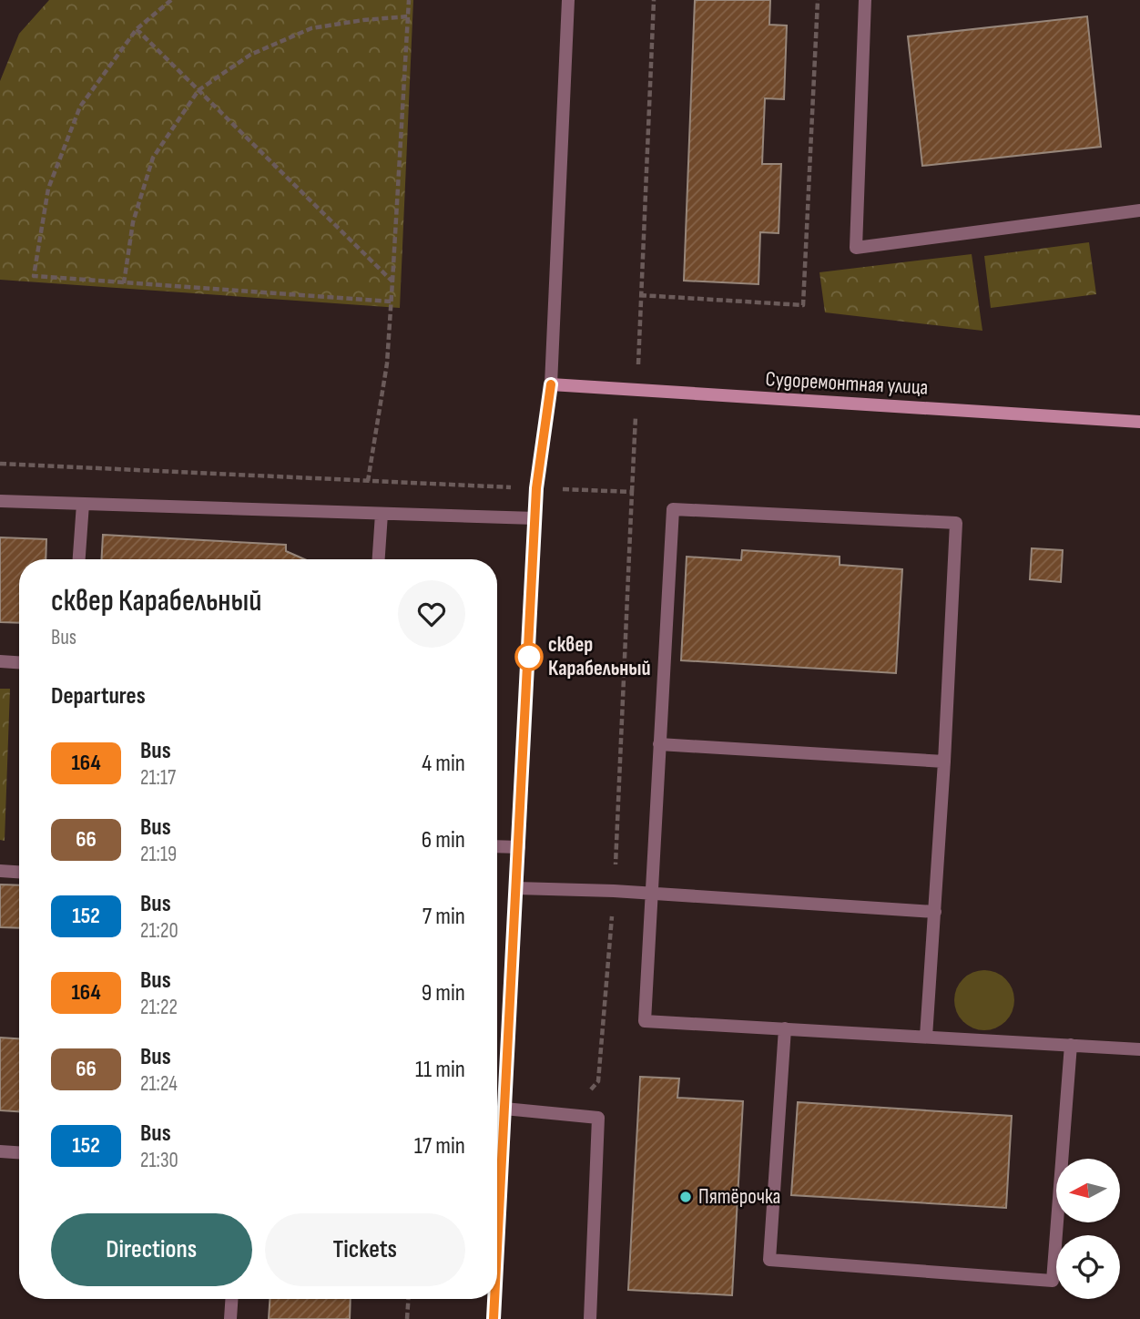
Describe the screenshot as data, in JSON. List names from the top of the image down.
{
  "streets": {
    "street": ["Судоремонтная улица"]
  },
  "places": ["сквер Карабельный", "Пятёрочка"],
  "lines": ["bus line 164"],
  "north": "left",
  "page": {
    "heading": [
      ["сквер Карабельный", "Bus"],
      "Departures"
    ],
    "list": [
      {
        "mark": "164",
        "name": "Bus",
        "note": "21:17",
        "value": "4 min"
      },
      {
        "mark": "66",
        "name": "Bus",
        "note": "21:19",
        "value": "6 min"
      },
      {
        "mark": "152",
        "name": "Bus",
        "note": "21:20",
        "value": "7 min"
      },
      {
        "mark": "164",
        "name": "Bus",
        "note": "21:22",
        "value": "9 min"
      },
      {
        "mark": "66",
        "name": "Bus",
        "note": "21:24",
        "value": "11 min"
      },
      {
        "mark": "152",
        "name": "Bus",
        "note": "21:30",
        "value": "17 min"
      }
    ],
    "buttons": ["Directions", "Tickets"]
  }
}
